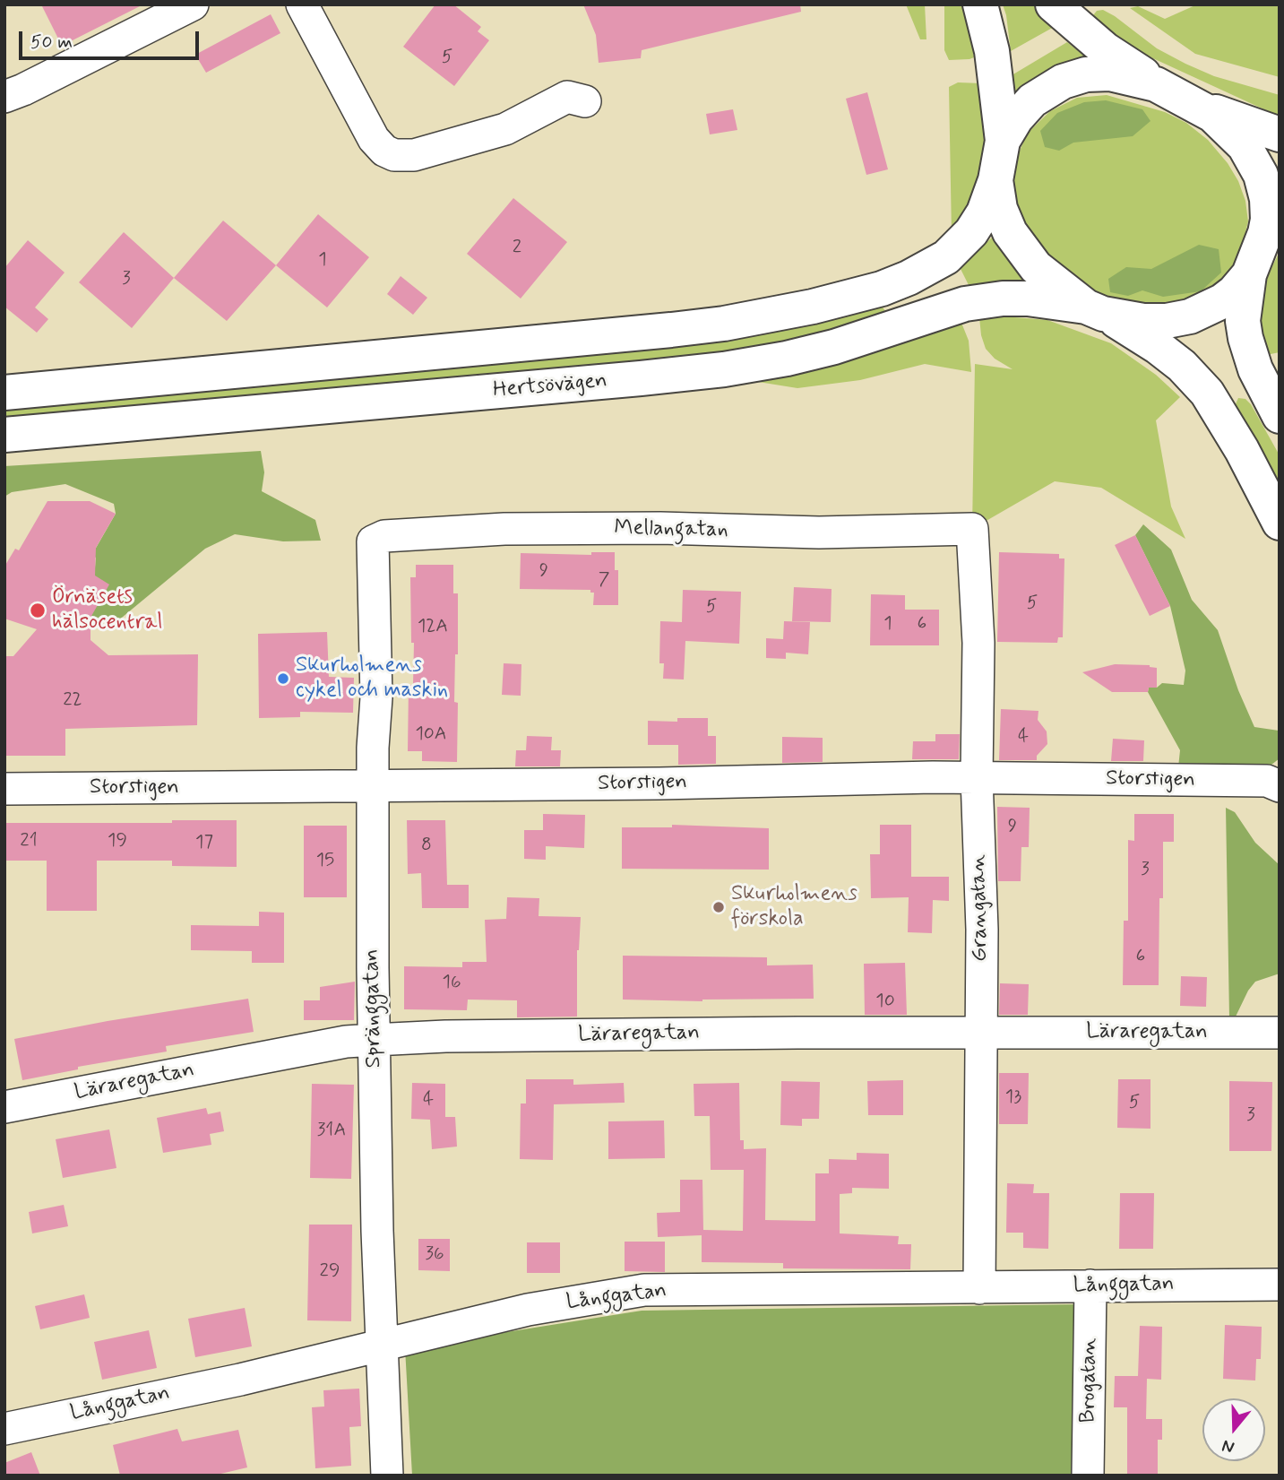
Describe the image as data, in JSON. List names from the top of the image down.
{
  "streets": {
    "main road": ["Hertsövägen"],
    "street": [
      "Mellangatan",
      "Storstigen",
      "Grangatan",
      "Spränggatan",
      "Läraregatan",
      "Långgatan",
      "Brogatan"
    ]
  },
  "crossings": [
    ["Mellangatan", "Grangatan"],
    ["Mellangatan", "Spränggatan"],
    ["Storstigen", "Grangatan"],
    ["Storstigen", "Spränggatan"],
    ["Grangatan", "Läraregatan"],
    ["Grangatan", "Långgatan"],
    ["Spränggatan", "Läraregatan"],
    ["Spränggatan", "Långgatan"],
    ["Långgatan", "Brogatan"]
  ],
  "places": ["Örnäsets hälsocentral", "Skurholmens cykel och maskin", "Skurholmens förskola"],
  "house_numbers": [
    "5",
    "2",
    "1",
    "3",
    "9",
    "7",
    "5",
    "5",
    "1",
    "6",
    "12A",
    "22",
    "10A",
    "4",
    "9",
    "21",
    "19",
    "17",
    "8",
    "15",
    "3",
    "6",
    "16",
    "10",
    "13",
    "4",
    "5",
    "3",
    "31A",
    "36",
    "29"
  ],
  "scale_bar": "50 m",
  "north": "bottom"
}
